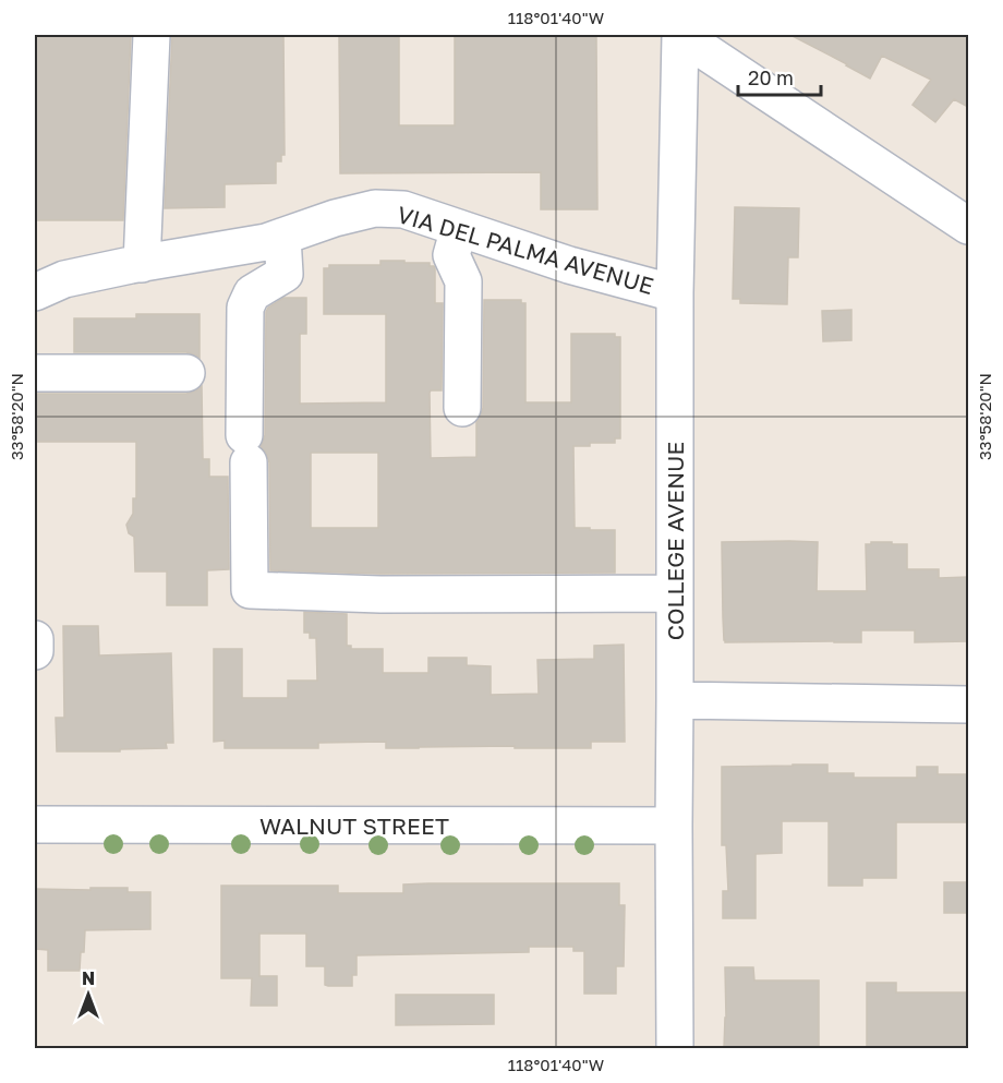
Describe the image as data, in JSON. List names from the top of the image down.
{
  "streets": {
    "street": ["VIA DEL PALMA AVENUE", "COLLEGE AVENUE", "WALNUT STREET"]
  },
  "crossings": [
    ["VIA DEL PALMA AVENUE", "COLLEGE AVENUE"],
    ["COLLEGE AVENUE", "WALNUT STREET"]
  ],
  "scale_bar": "20 m",
  "north": "top",
  "coordinates": ["118°01'40\"W", "33°58'20\"N"]
}
